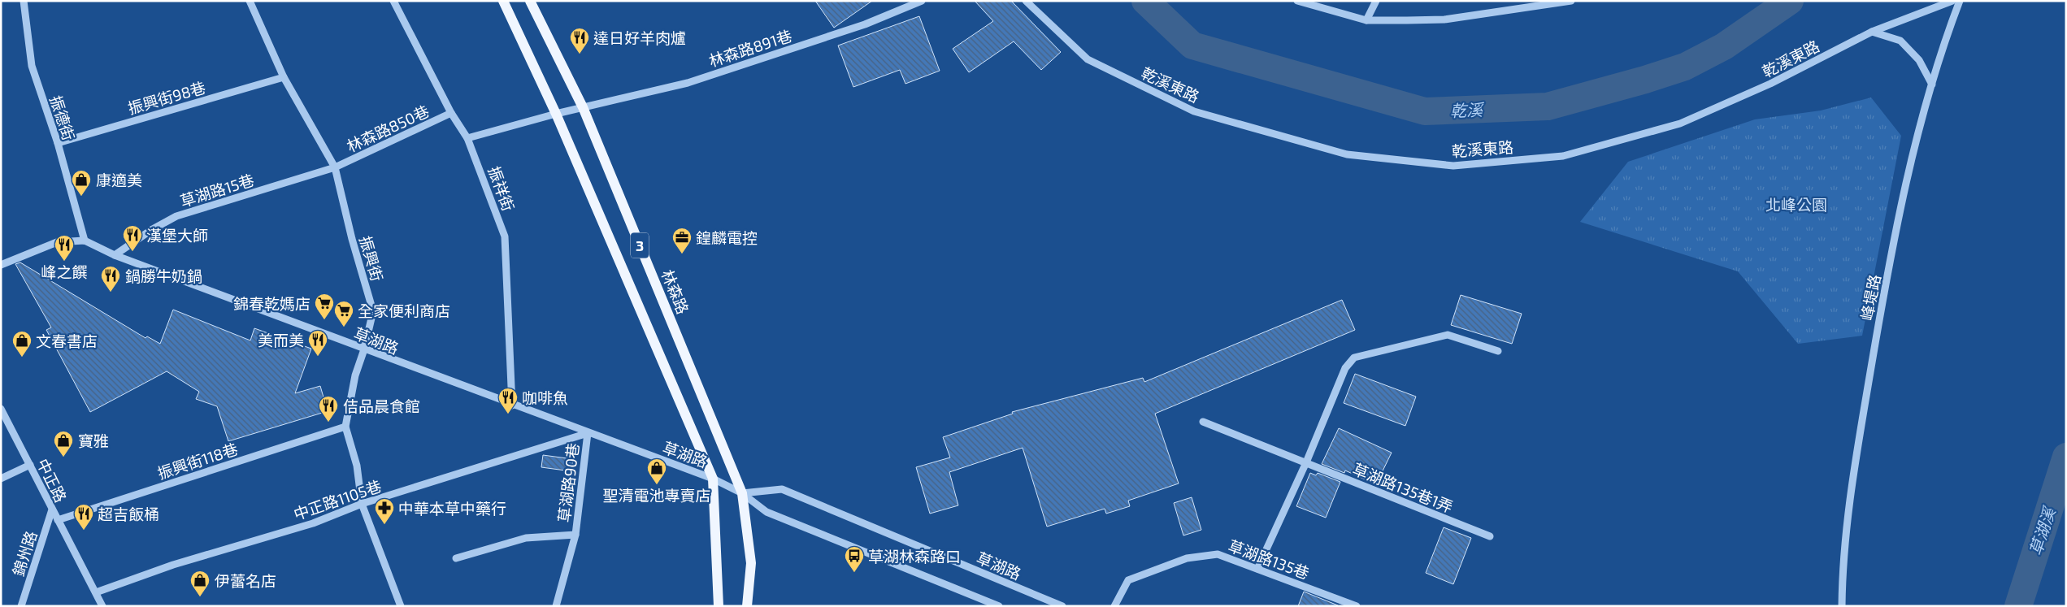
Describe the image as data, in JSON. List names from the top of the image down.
{
  "streets": {
    "main road": ["3", "林森路"],
    "street": [
      "林森路891巷",
      "乾溪東路",
      "振興街98巷",
      "振德街",
      "林森路850巷",
      "振祥街",
      "草湖路15巷",
      "振興街",
      "峰堤路",
      "草湖路",
      "振興街118巷",
      "中正路",
      "草湖路90巷",
      "草湖路135巷1弄",
      "中正路1105巷",
      "錦州路",
      "草湖路135巷"
    ]
  },
  "crossings": [
    ["林森路891巷", "3"],
    ["林森路891巷", "林森路"],
    ["振興街98巷", "振德街"],
    ["振興街98巷", "振興街"],
    ["振德街", "草湖路"],
    ["林森路850巷", "振祥街"],
    ["林森路850巷", "草湖路15巷"],
    ["林森路850巷", "振興街"],
    ["振祥街", "草湖路"],
    ["草湖路15巷", "振興街"],
    ["草湖路15巷", "草湖路"],
    ["3", "草湖路"],
    ["振興街", "草湖路"],
    ["振興街", "振興街118巷"],
    ["振興街", "中正路1105巷"],
    ["林森路", "草湖路"],
    ["草湖路", "草湖路90巷"],
    ["草湖路", "中正路1105巷"],
    ["振興街118巷", "中正路"],
    ["中正路", "中正路1105巷"],
    ["中正路", "錦州路"],
    ["草湖路90巷", "中正路1105巷"]
  ],
  "water": ["乾溪", "草湖溪"],
  "parks": ["北峰公園"],
  "places": {
    "restaurant": [
      "達日好羊肉爐",
      "漢堡大師",
      "峰之饌",
      "鍋勝牛奶鍋",
      "美而美",
      "咖啡魚",
      "佶品晨食館",
      "超吉飯桶"
    ],
    "shop": [
      "康適美",
      "文春書店",
      "寶雅",
      "聖清電池專賣店",
      "伊蕾名店"
    ],
    "office": ["鍠麟電控"],
    "supermarket": ["錦春乾媽店", "全家便利商店"],
    "pharmacy": ["中華本草中藥行"],
    "bus stop": ["草湖林森路口"]
  }
}
